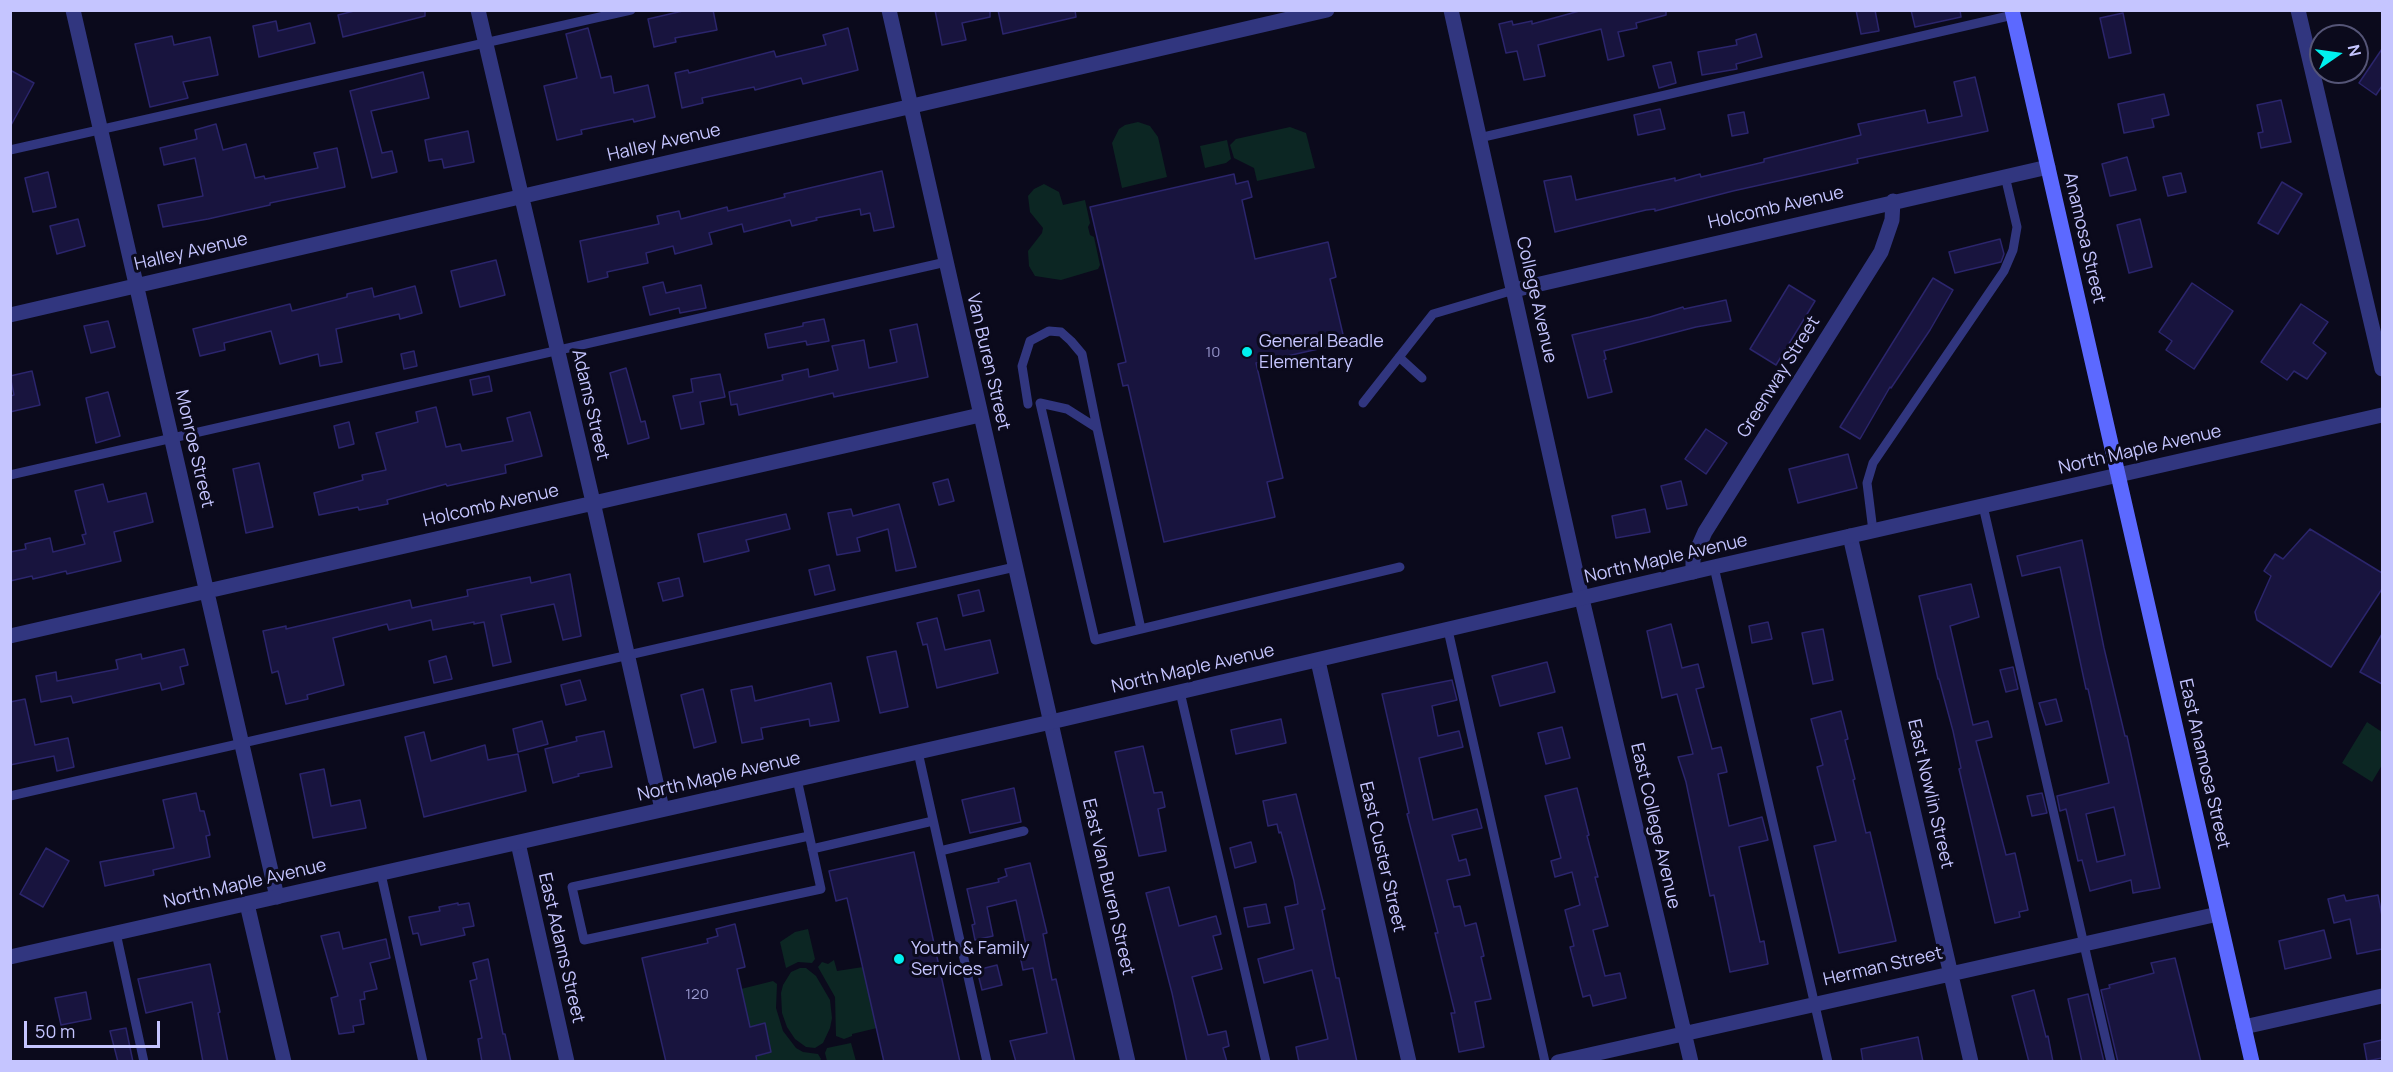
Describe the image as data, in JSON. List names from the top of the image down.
{
  "streets": {
    "main road": ["Anamosa Street", "East Anamosa Street"],
    "street": [
      "Halley Avenue",
      "Holcomb Avenue",
      "College Avenue",
      "Van Buren Street",
      "Greenway Street",
      "Adams Street",
      "Monroe Street",
      "North Maple Avenue",
      "East Nowlin Street",
      "East College Avenue",
      "East Custer Street",
      "East Van Buren Street",
      "East Adams Street",
      "Herman Street"
    ]
  },
  "crossings": [
    ["Halley Avenue", "Van Buren Street"],
    ["Halley Avenue", "Adams Street"],
    ["Halley Avenue", "Monroe Street"],
    ["Holcomb Avenue", "Anamosa Street"],
    ["Holcomb Avenue", "College Avenue"],
    ["Holcomb Avenue", "Van Buren Street"],
    ["Holcomb Avenue", "Greenway Street"],
    ["Holcomb Avenue", "Adams Street"],
    ["Holcomb Avenue", "Monroe Street"],
    ["Anamosa Street", "North Maple Avenue"],
    ["Anamosa Street", "East Anamosa Street"],
    ["College Avenue", "North Maple Avenue"],
    ["College Avenue", "East College Avenue"],
    ["Van Buren Street", "North Maple Avenue"],
    ["Van Buren Street", "East Van Buren Street"],
    ["Greenway Street", "North Maple Avenue"],
    ["Adams Street", "North Maple Avenue"],
    ["Monroe Street", "North Maple Avenue"],
    ["North Maple Avenue", "East Anamosa Street"],
    ["North Maple Avenue", "East Nowlin Street"],
    ["North Maple Avenue", "East College Avenue"],
    ["North Maple Avenue", "East Custer Street"],
    ["North Maple Avenue", "East Van Buren Street"],
    ["North Maple Avenue", "East Adams Street"],
    ["East Anamosa Street", "Herman Street"],
    ["East Nowlin Street", "Herman Street"],
    ["East College Avenue", "Herman Street"]
  ],
  "places": ["General Beadle Elementary", "Youth & Family Services"],
  "house_numbers": ["10", "120"],
  "scale_bar": "50 m",
  "north": "right"
}
